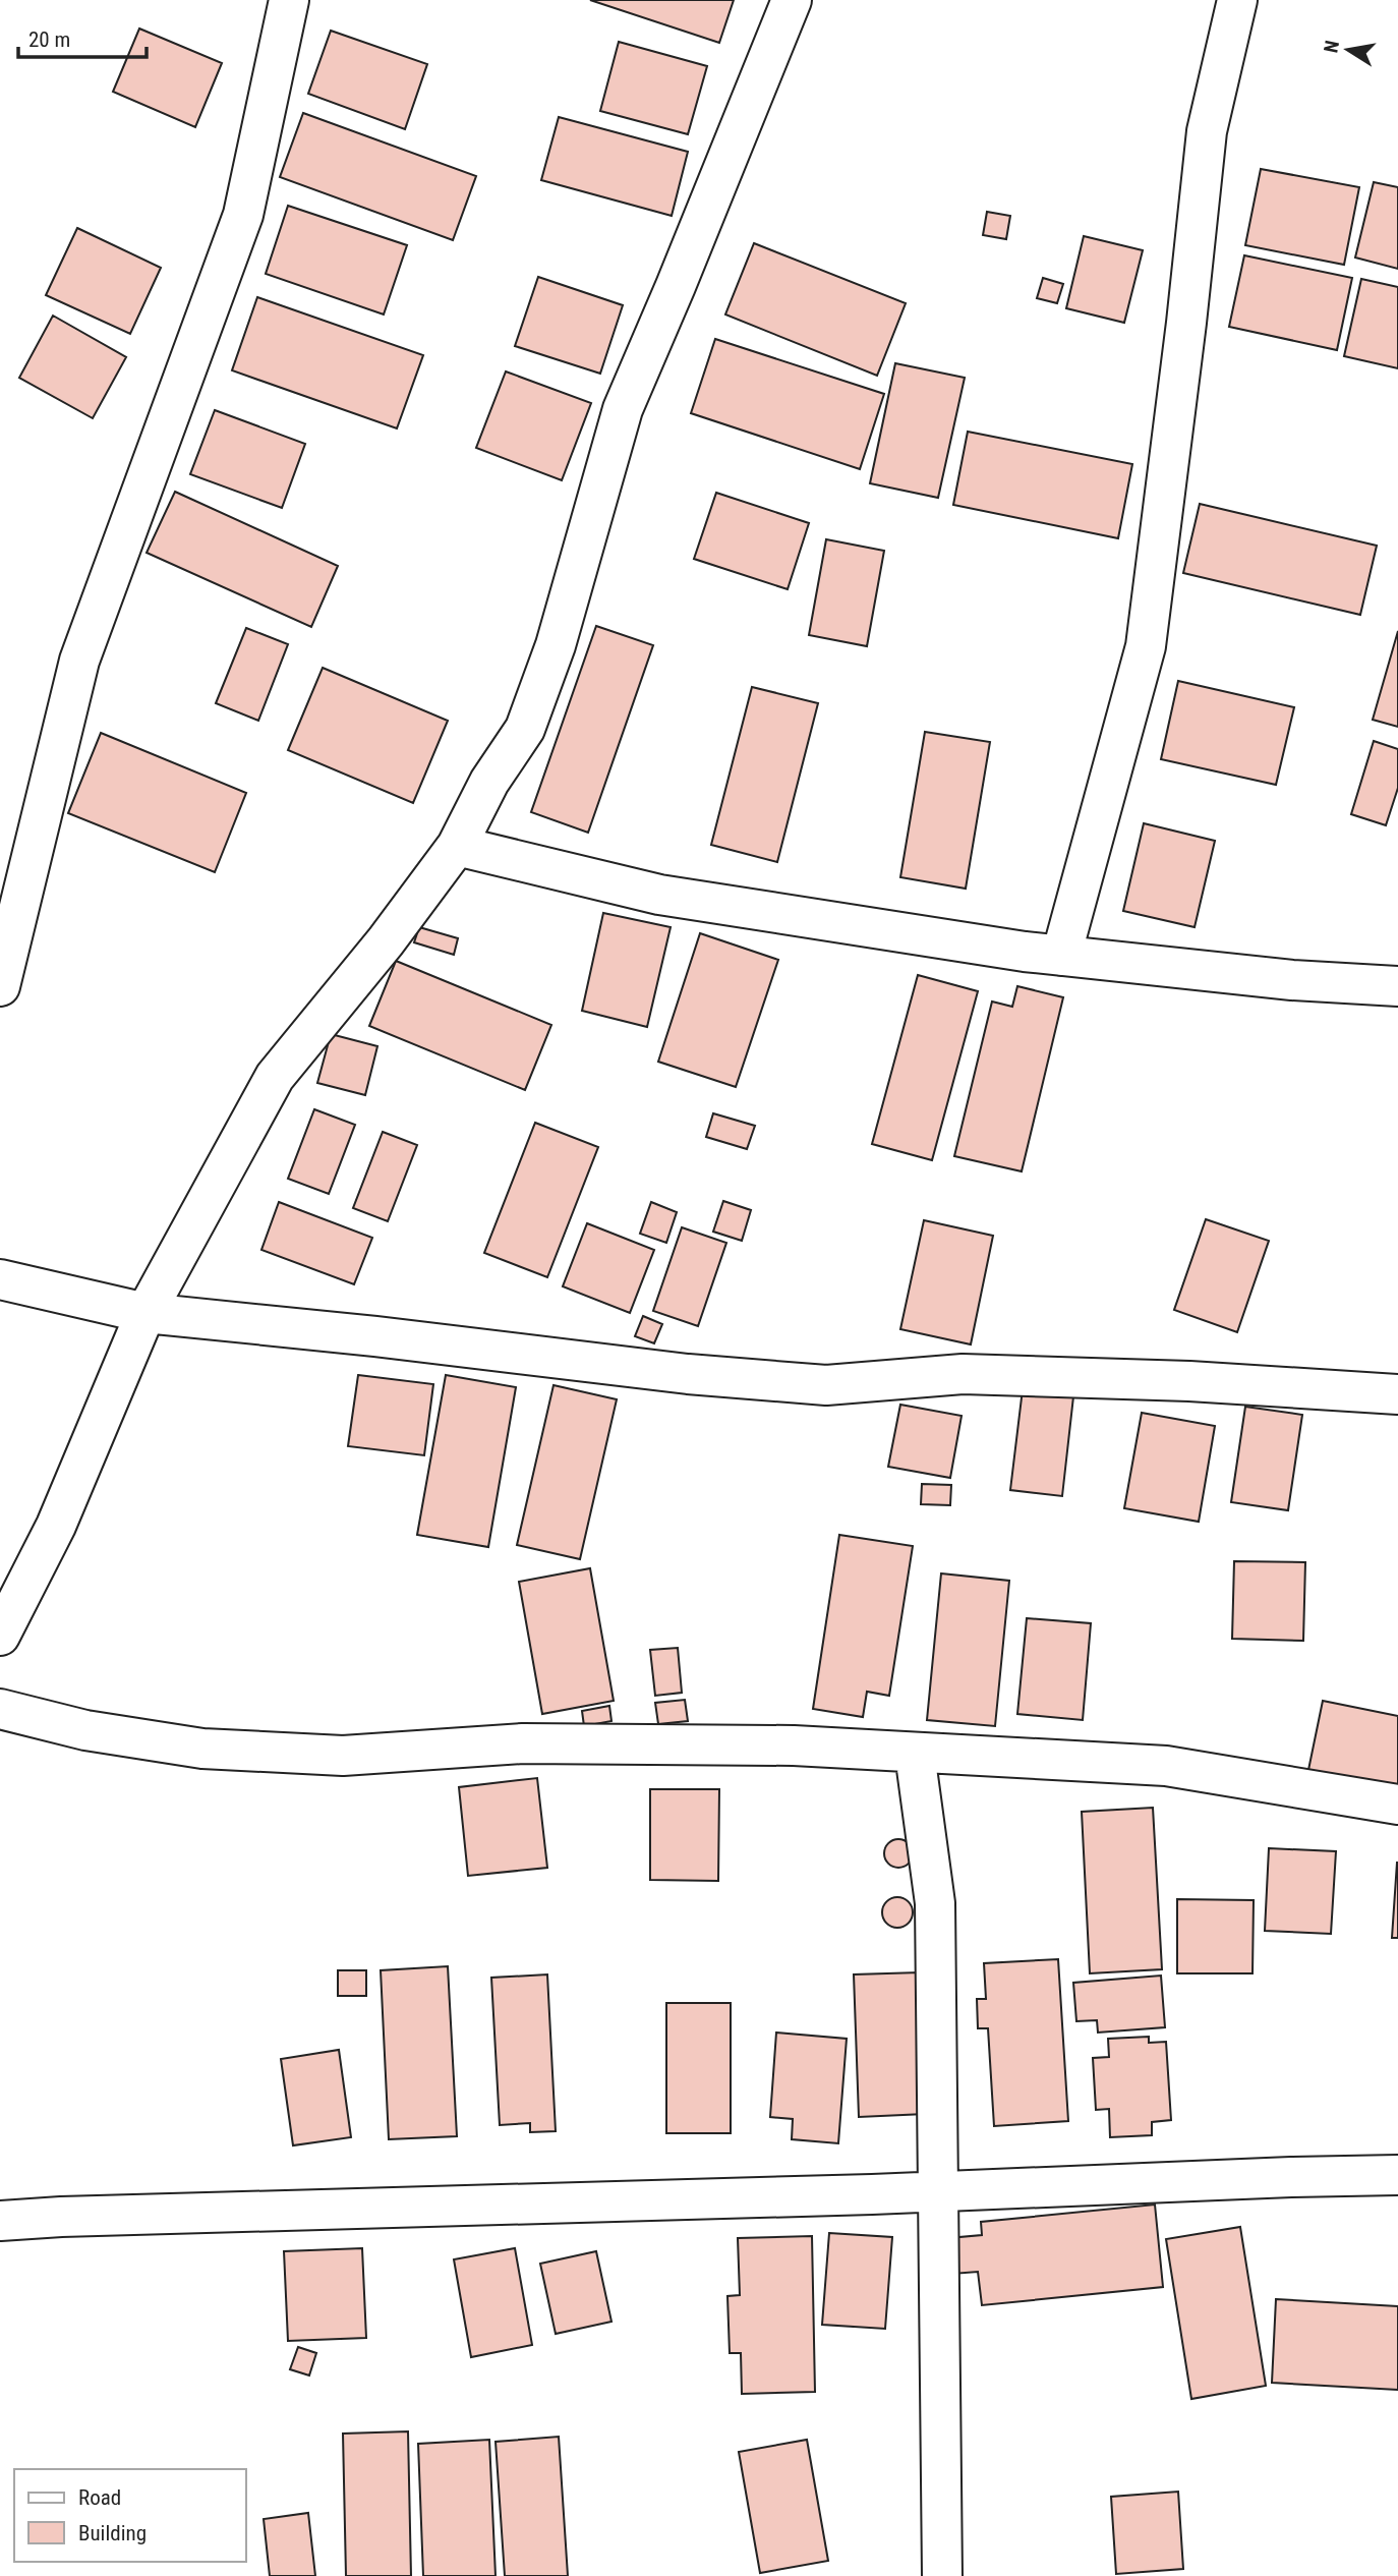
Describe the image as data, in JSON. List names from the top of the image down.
{
  "legend": ["Road", "Building"],
  "scale_bar": "20 m",
  "north": "left"
}
